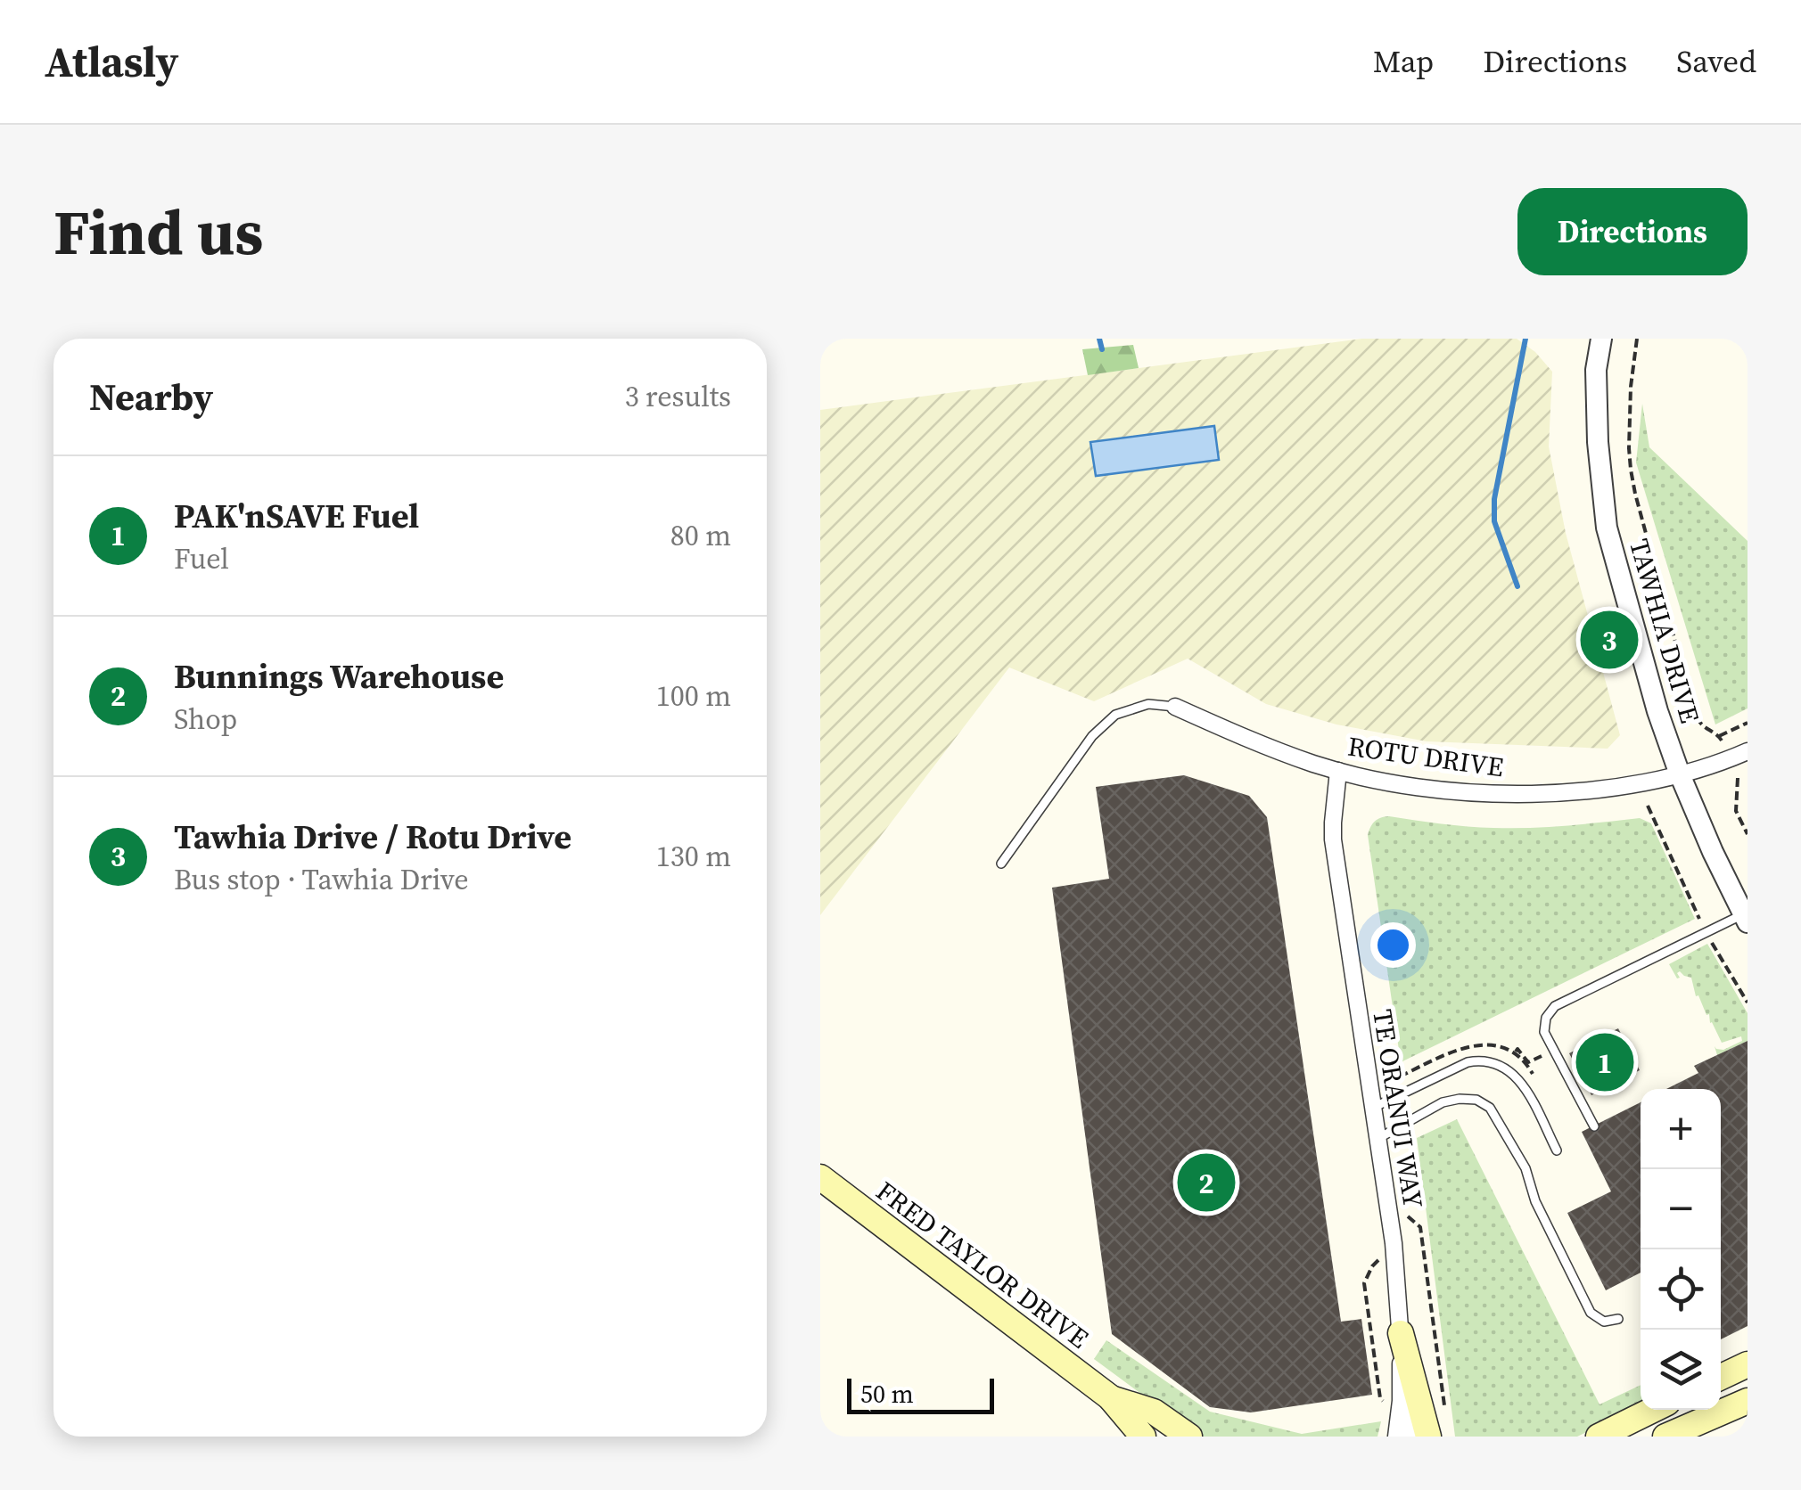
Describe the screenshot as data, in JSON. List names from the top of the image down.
{
  "streets": {
    "main road": ["FRED TAYLOR DRIVE"],
    "street": ["TAWHIA DRIVE", "ROTU DRIVE", "TE ORANUI WAY"]
  },
  "crossings": [
    ["TAWHIA DRIVE", "ROTU DRIVE"],
    ["ROTU DRIVE", "TE ORANUI WAY"]
  ],
  "scale_bar": "50 m",
  "page": {
    "header": "Atlasly",
    "nav": ["Map", "Directions", "Saved"],
    "buttons": "Directions",
    "title": "Find us",
    "heading": ["Nearby", "3 results"],
    "list": [
      {
        "mark": "1",
        "name": "PAK'nSAVE Fuel",
        "note": "Fuel",
        "value": "80 m"
      },
      {
        "mark": "2",
        "name": "Bunnings Warehouse",
        "note": "Shop",
        "value": "100 m"
      },
      {
        "mark": "3",
        "name": "Tawhia Drive / Rotu Drive",
        "note": "Bus stop · Tawhia Drive",
        "value": "130 m"
      }
    ],
    "pins": ["3", "1", "2"],
    "map_buttons": ["+", "−"],
    "scale": "50 m"
  }
}
